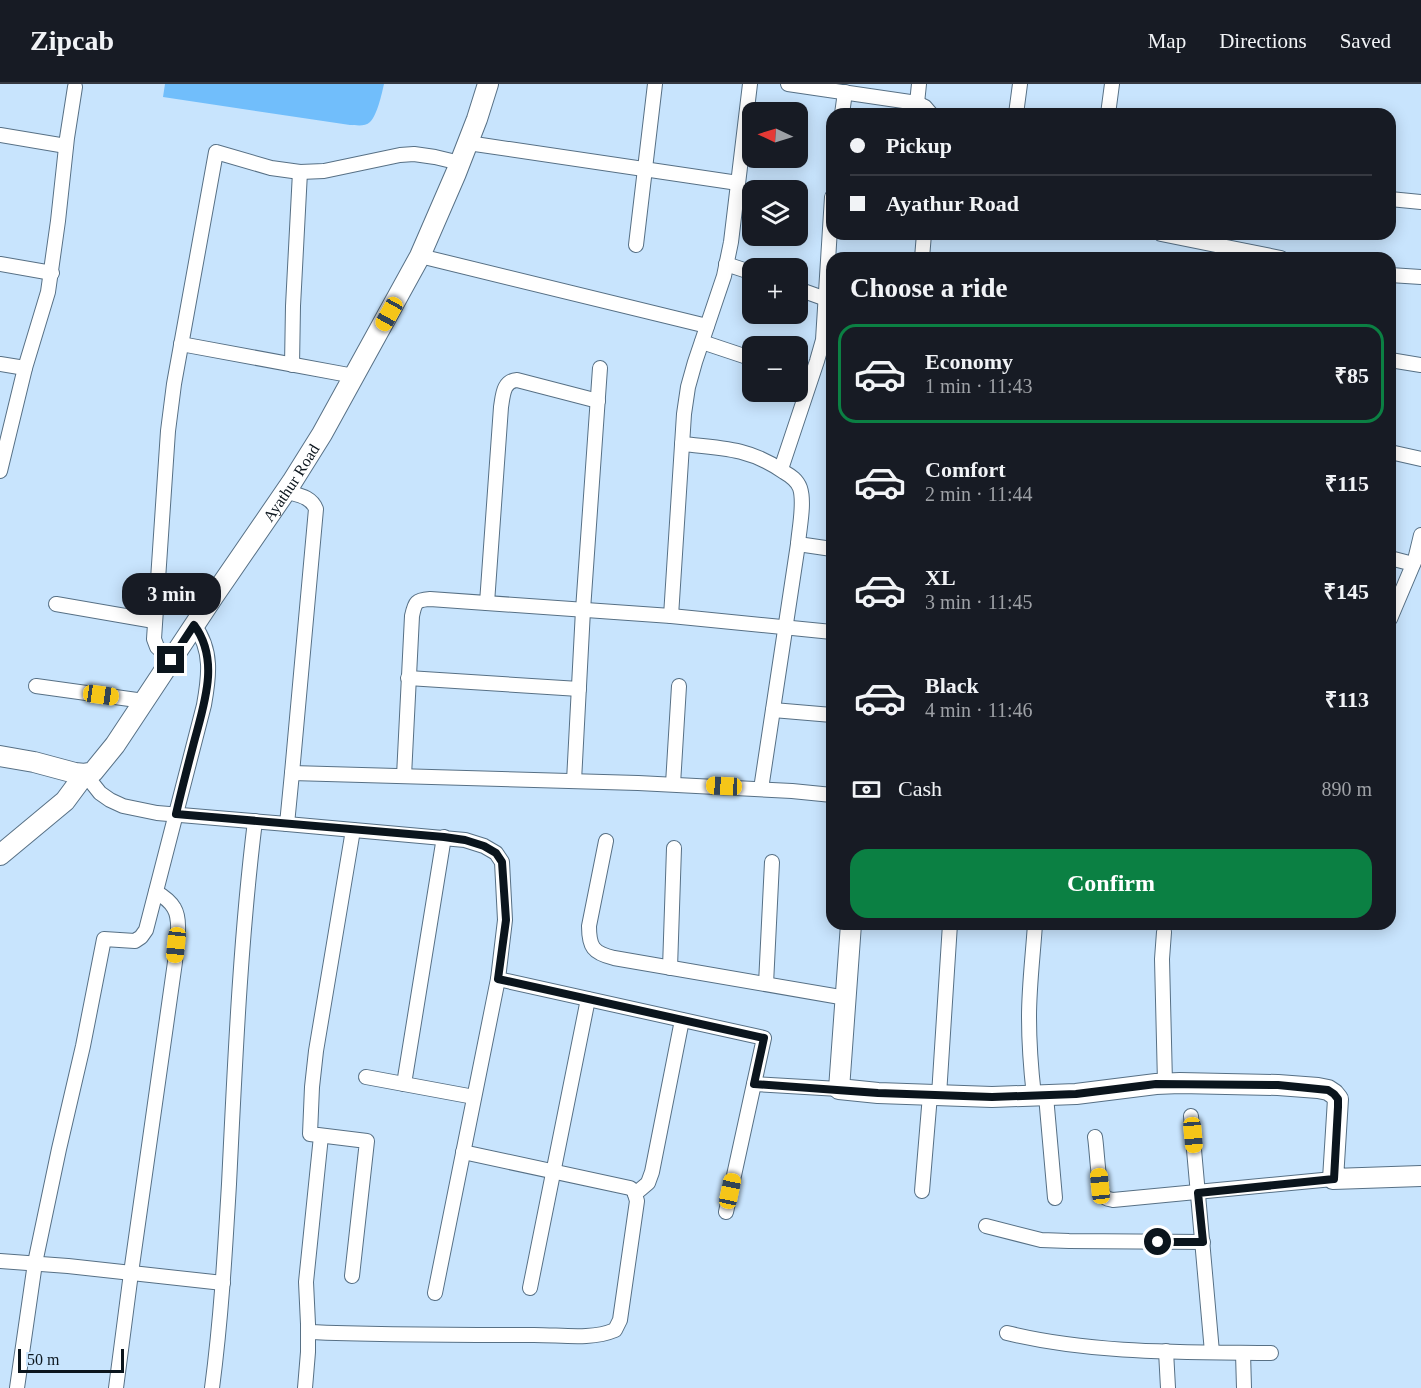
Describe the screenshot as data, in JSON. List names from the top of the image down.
{
  "streets": {
    "street": ["Ayathur Road"]
  },
  "scale_bar": "50 m",
  "north": "left",
  "page": {
    "header": "Zipcab",
    "nav": ["Map", "Directions", "Saved"],
    "map_buttons": ["+", "−"],
    "banner": ["Pickup", "Ayathur Road"],
    "heading": "Choose a ride",
    "list": [
      {
        "name": "Economy",
        "note": "1 min · 11:43",
        "value": "₹85"
      },
      {
        "name": "Comfort",
        "note": "2 min · 11:44",
        "value": "₹115"
      },
      {
        "name": "XL",
        "note": "3 min · 11:45",
        "value": "₹145"
      },
      {
        "name": "Black",
        "note": "4 min · 11:46",
        "value": "₹113"
      }
    ],
    "bubble": "3 min",
    "pay": ["Cash", "890 m"],
    "buttons": "Confirm",
    "scale": "50 m"
  }
}
